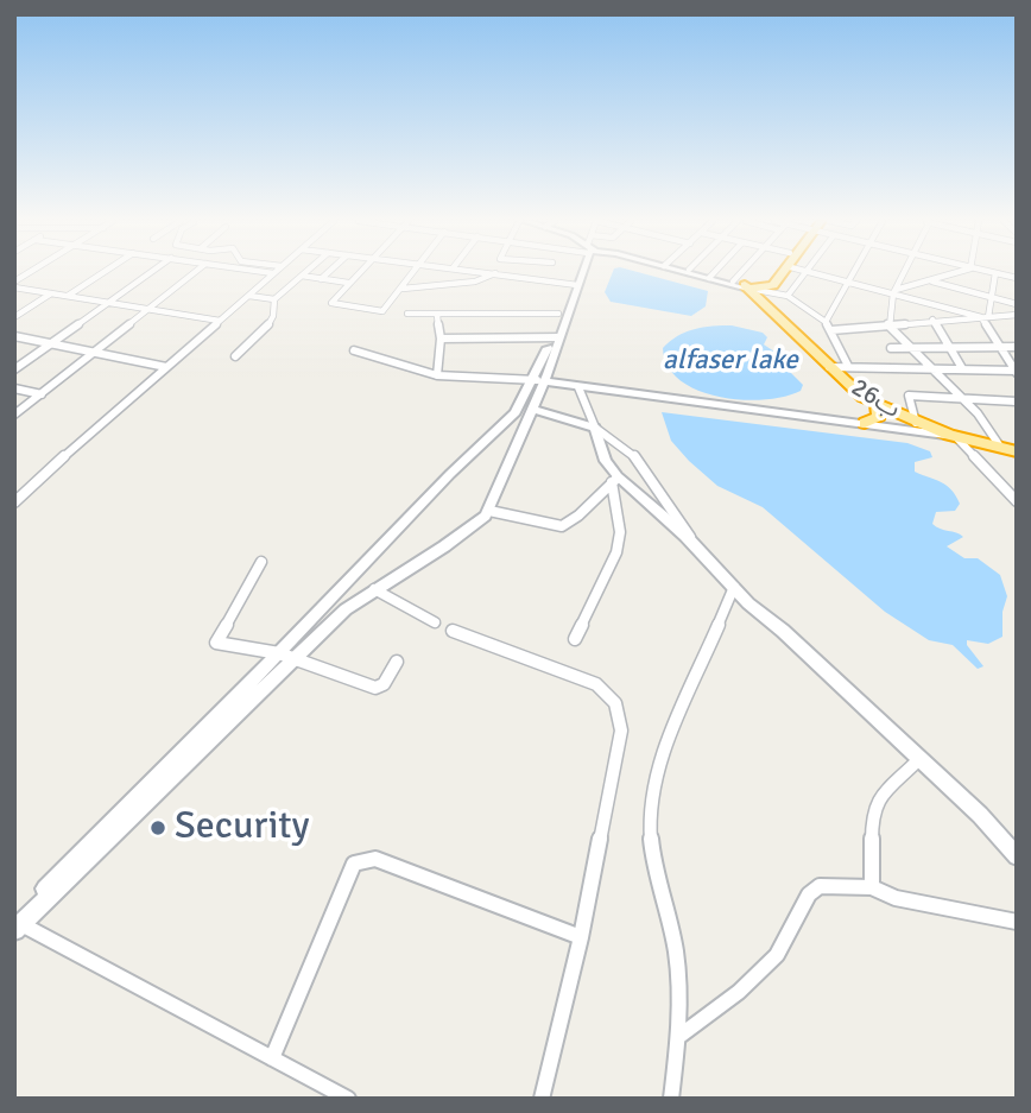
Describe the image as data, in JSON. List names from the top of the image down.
{
  "streets": {
    "highway": ["26ب"]
  },
  "water": ["alfaser lake"],
  "places": ["Security"]
}
